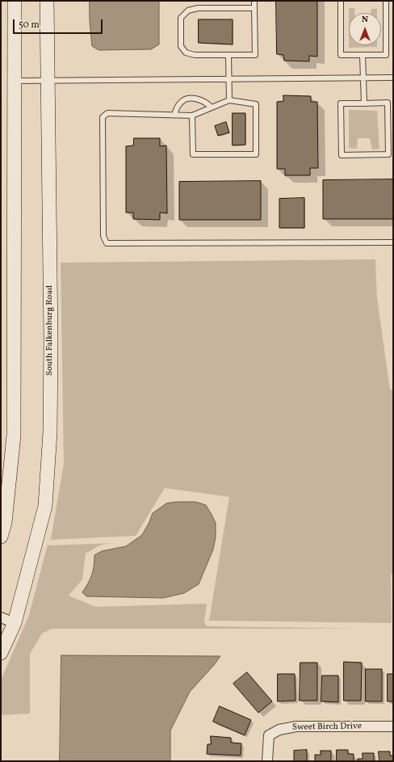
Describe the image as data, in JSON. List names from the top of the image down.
{
  "streets": {
    "street": ["South Falkenburg Road", "Sweet Birch Drive"]
  },
  "scale_bar": "50 m",
  "north": "top"
}
